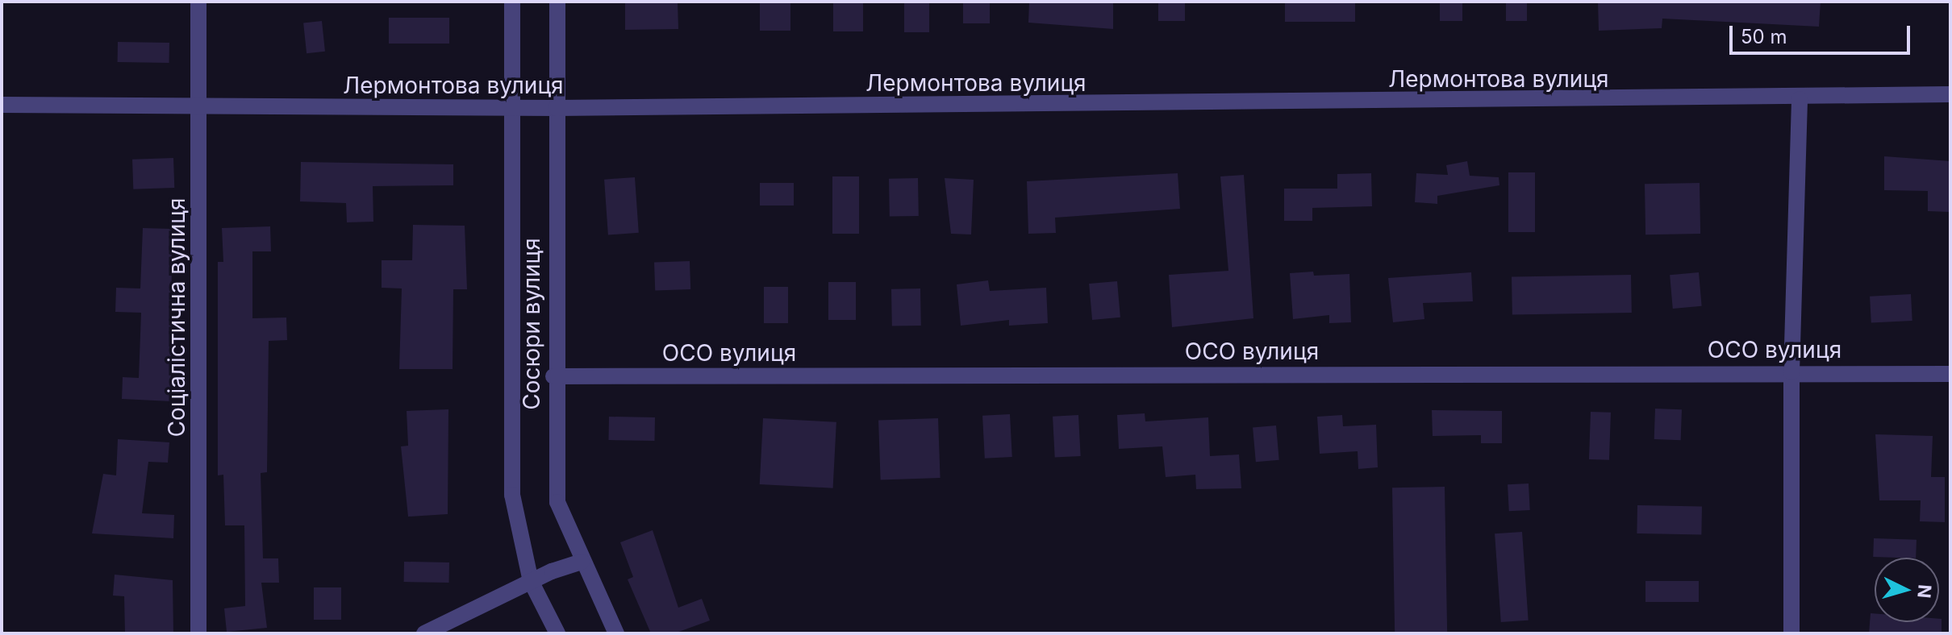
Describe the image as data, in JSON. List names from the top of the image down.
{
  "streets": {
    "street": [
      "Лермонтова вулиця",
      "Соціалістична вулиця",
      "Сосюри вулиця",
      "ОСО вулиця"
    ]
  },
  "crossings": [
    ["Лермонтова вулиця", "Соціалістична вулиця"],
    ["Лермонтова вулиця", "Сосюри вулиця"],
    ["Сосюри вулиця", "ОСО вулиця"]
  ],
  "scale_bar": "50 m",
  "north": "right"
}
